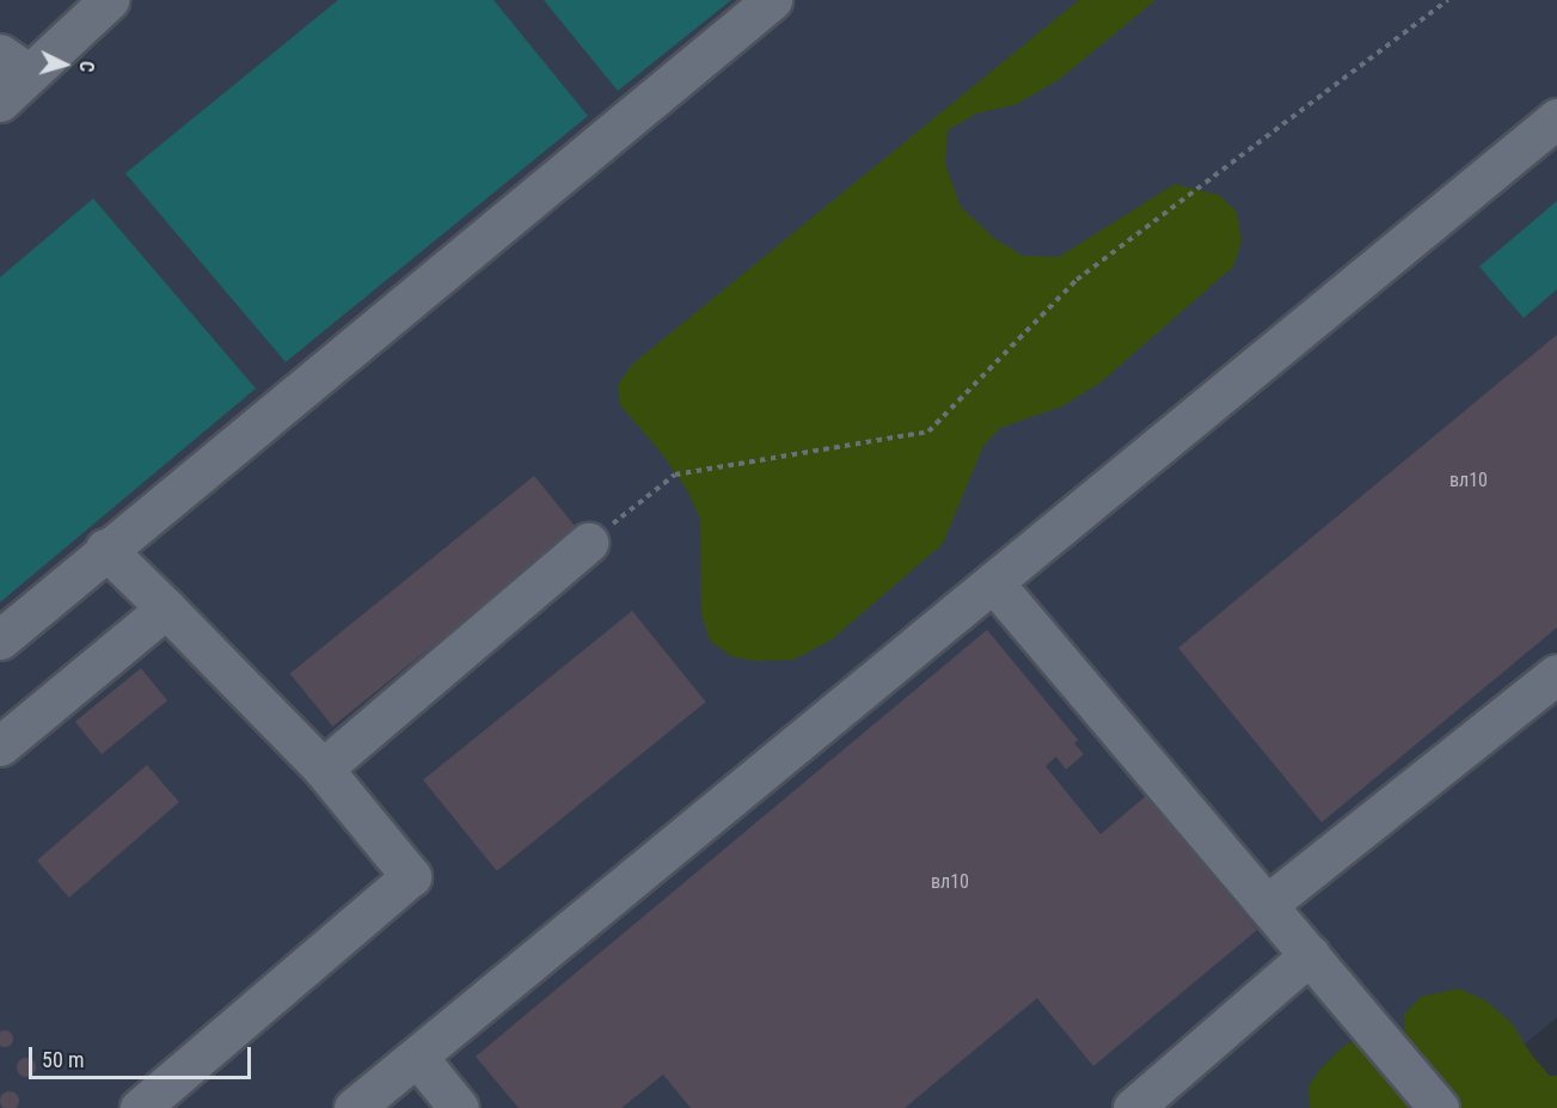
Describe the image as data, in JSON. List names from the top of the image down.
{
  "house_numbers": ["вл10", "вл10"],
  "scale_bar": "50 m",
  "north": "right"
}
